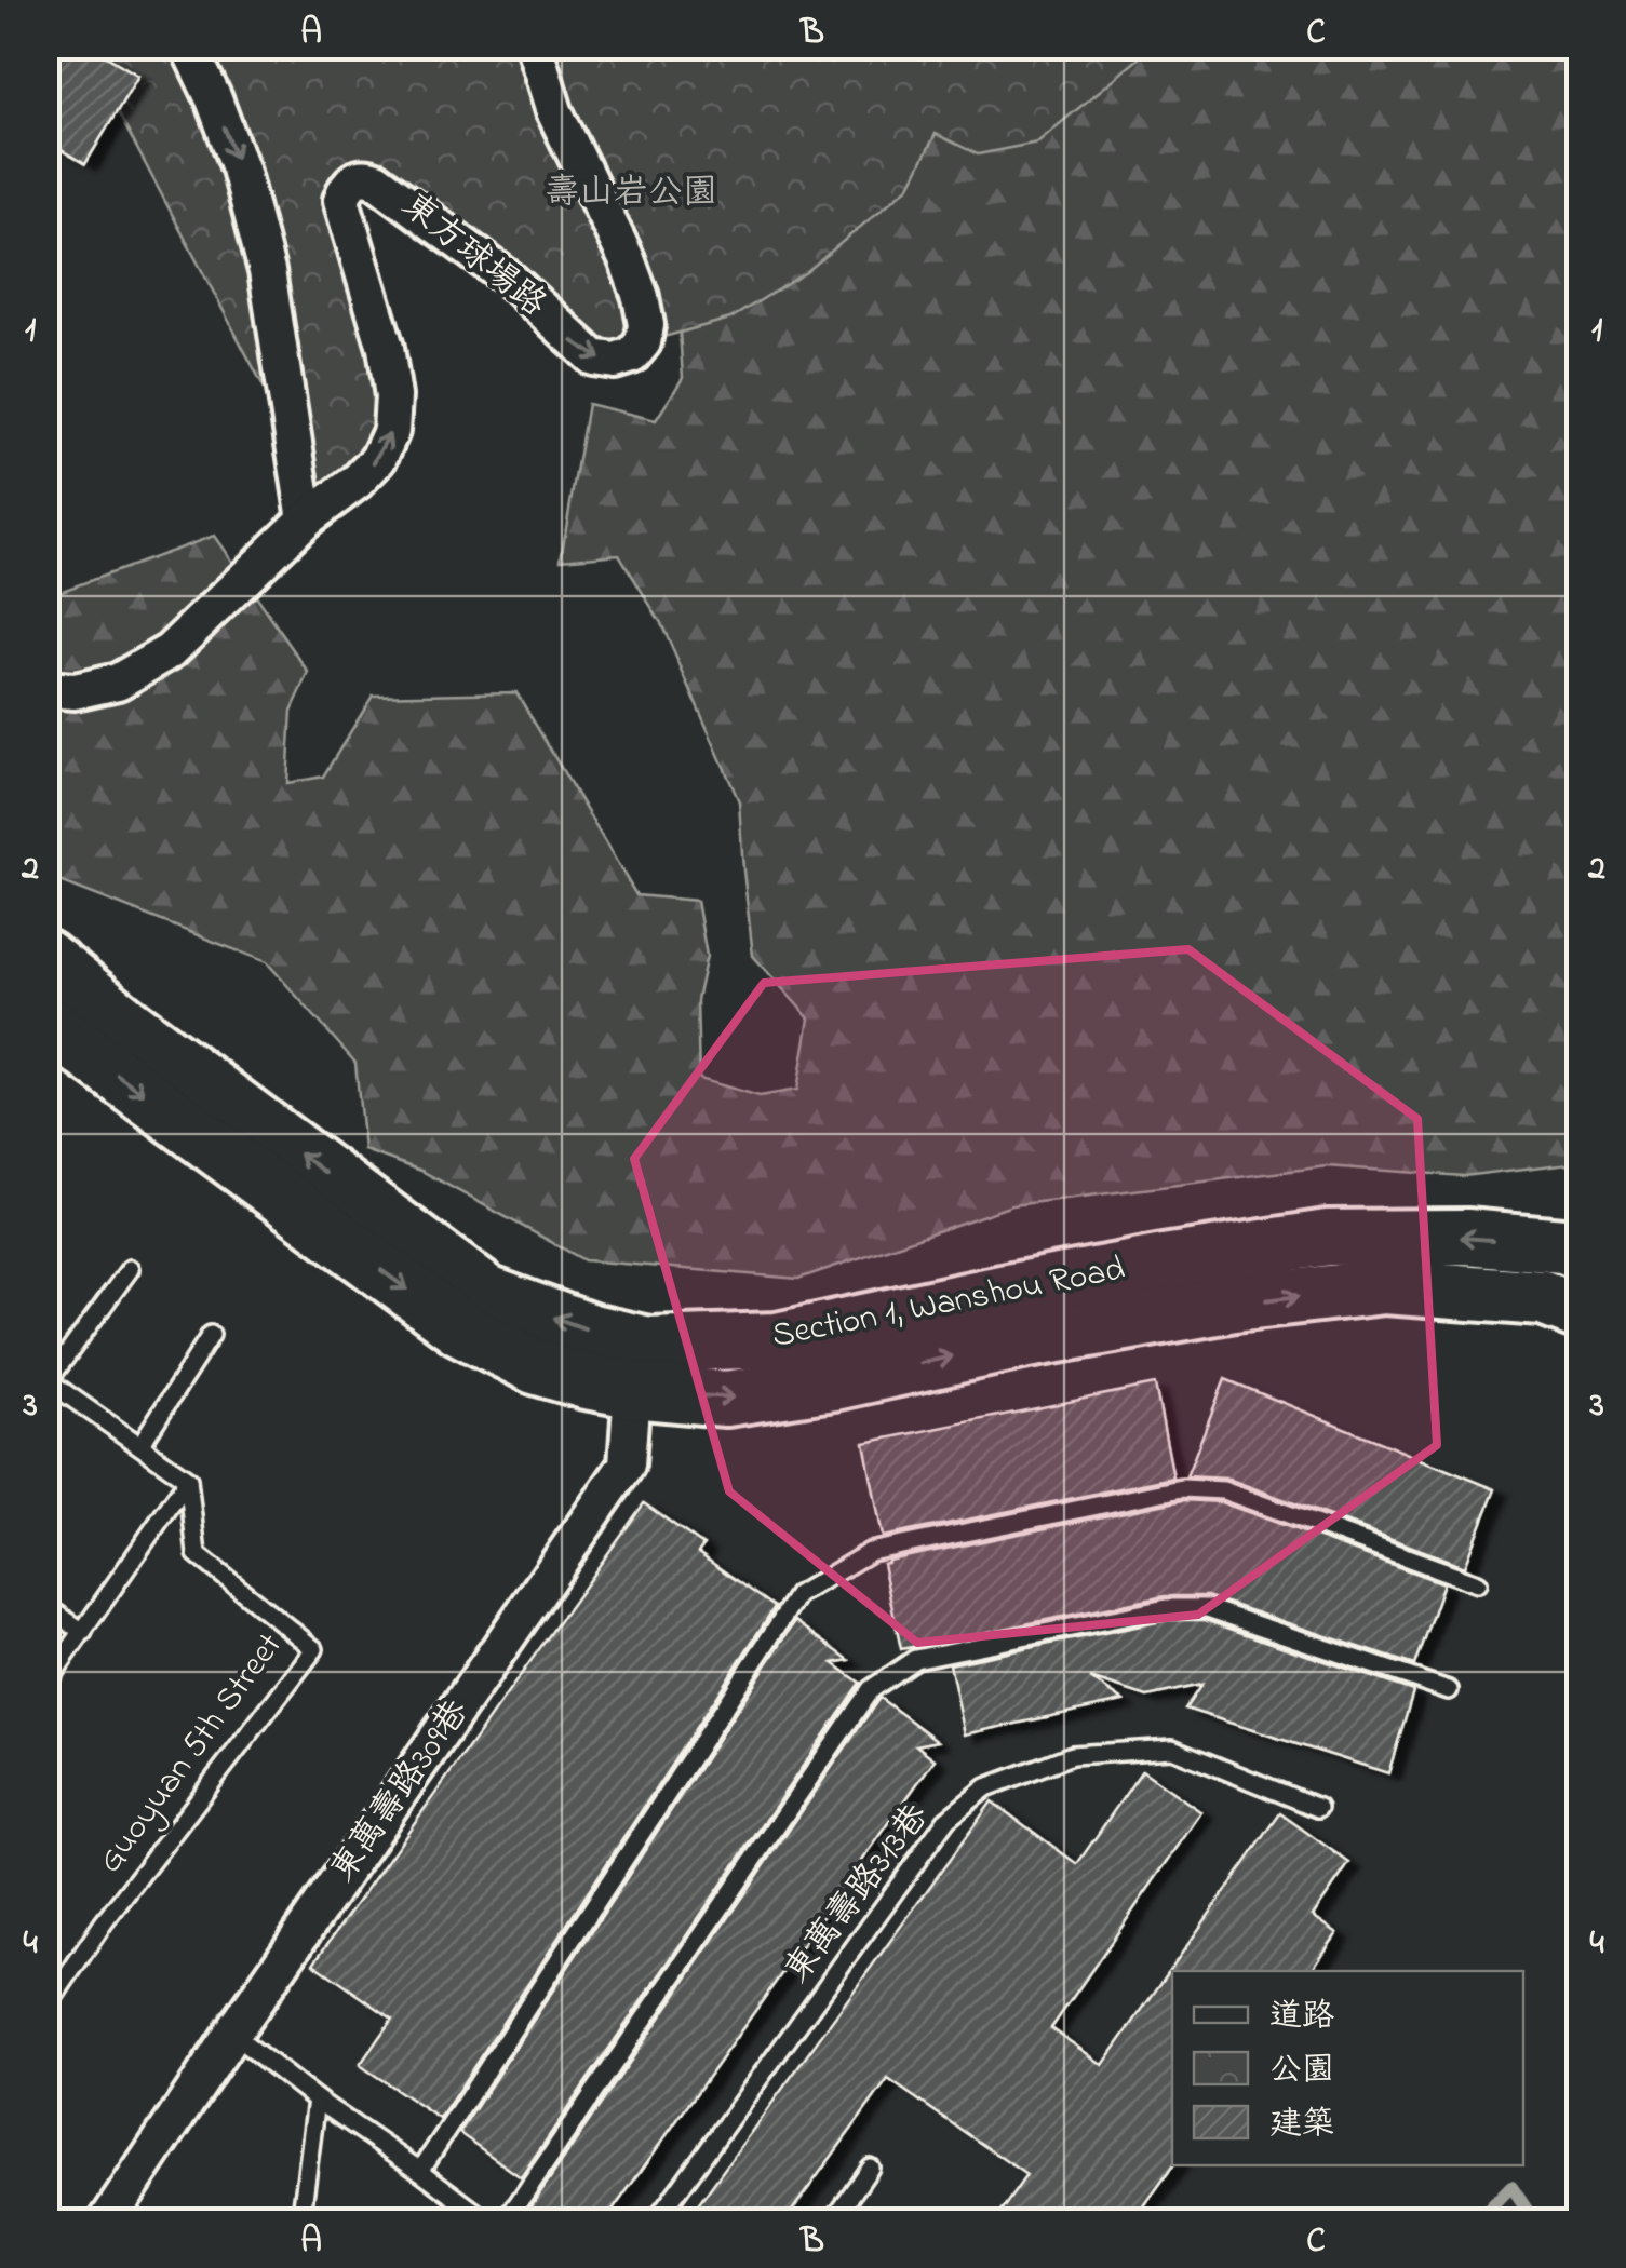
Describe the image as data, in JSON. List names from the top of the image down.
{
  "streets": {
    "main road": ["Section 1, Wanshou Road"],
    "street": ["東方球場路", "東萬壽路309巷"],
    "lane": ["Guoyuan 5th Street", "東萬壽路313巷"]
  },
  "crossings": [
    ["Section 1, Wanshou Road", "東萬壽路309巷"]
  ],
  "parks": ["壽山岩公園"],
  "legend": ["道路", "公園", "建築"],
  "grid": {
    "columns": ["A", "B", "C"],
    "rows": [
      "1",
      "2",
      "3",
      "4"
    ]
  }
}
